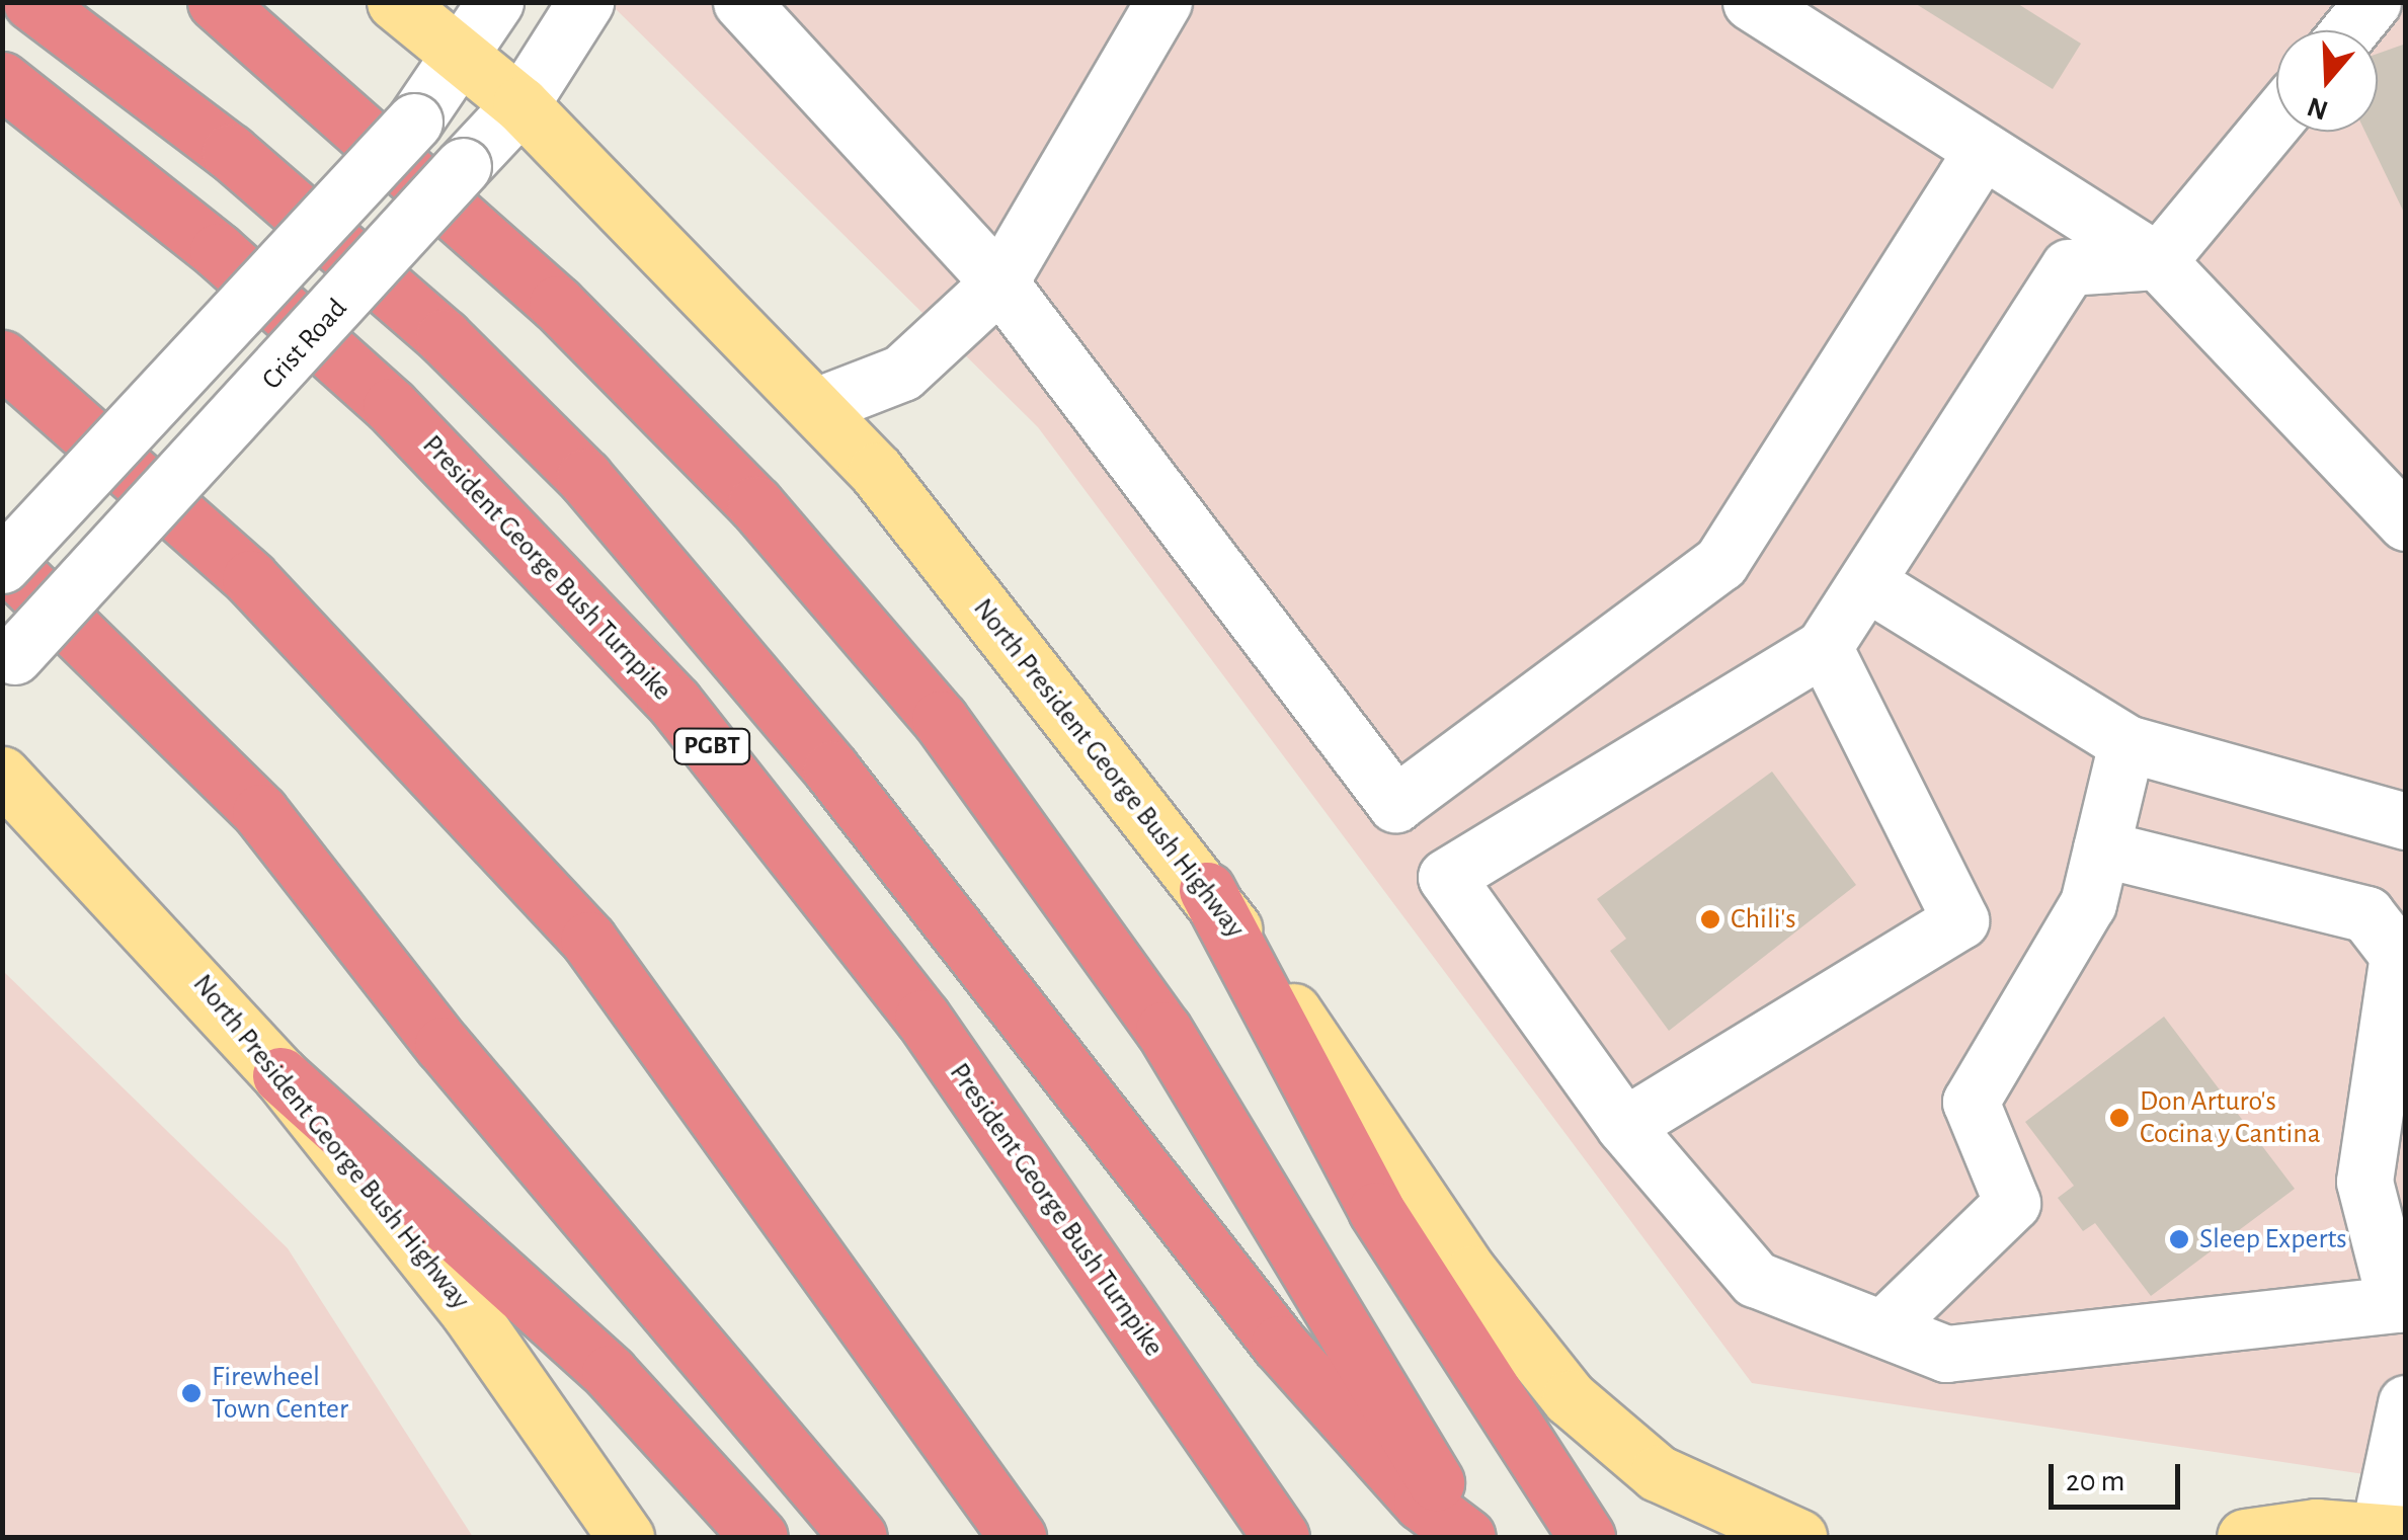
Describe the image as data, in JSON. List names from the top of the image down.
{
  "streets": {
    "highway": ["President George Bush Turnpike", "PGBT"],
    "main road": ["North President George Bush Highway"],
    "street": ["Crist Road"]
  },
  "crossings": [
    ["Crist Road", "North President George Bush Highway"]
  ],
  "places": [
    "Chili's",
    "Don Arturo's Cocina y Cantina",
    "Sleep Experts",
    "Firewheel Town Center"
  ],
  "scale_bar": "20 m",
  "north": "bottom"
}
